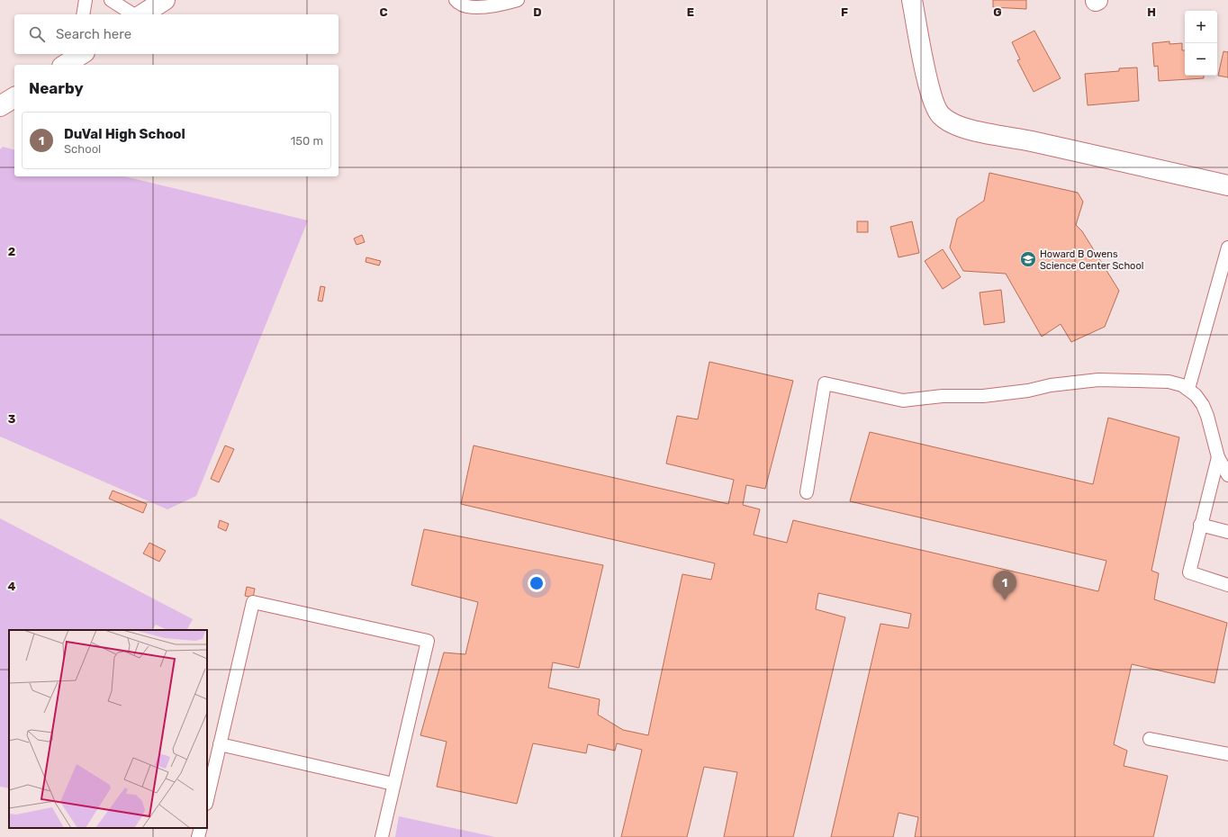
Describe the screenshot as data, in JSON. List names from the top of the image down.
{
  "places": {
    "school or university": ["Howard B Owens Science Center School"]
  },
  "page": {
    "map_buttons": ["+", "−"],
    "search": "Search here",
    "heading": "Nearby",
    "list": [
      {
        "mark": "1",
        "name": "DuVal High School",
        "note": "School",
        "value": "150 m"
      }
    ],
    "pins": "1"
  },
  "grid": {
    "columns": [
      "C",
      "D",
      "E",
      "F",
      "G",
      "H"
    ],
    "rows": ["2", "3", "4"]
  }
}
